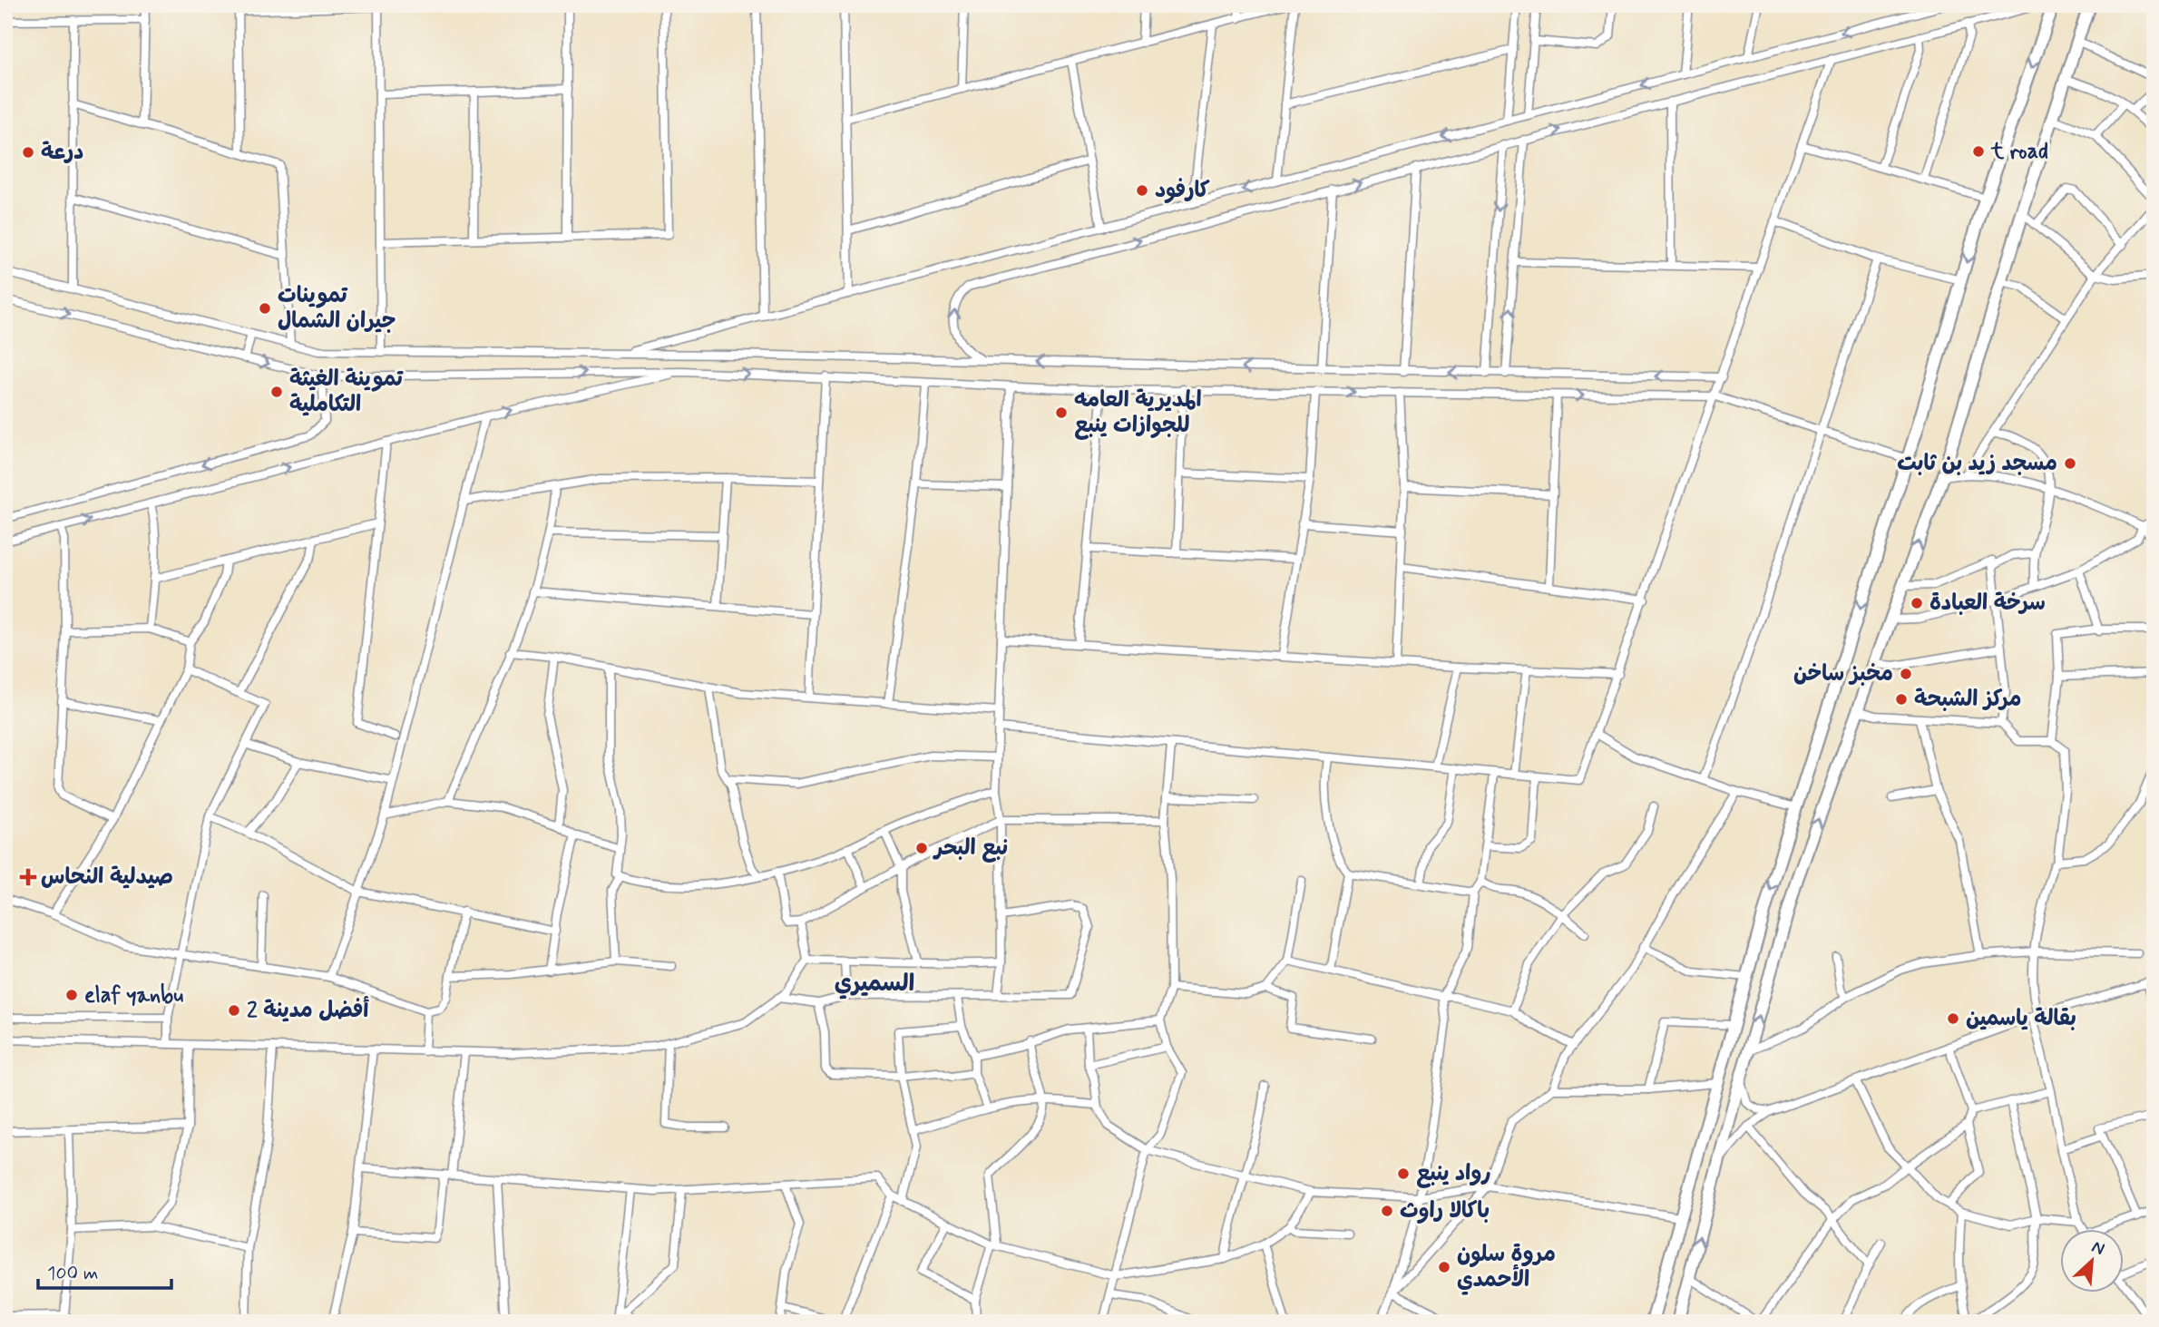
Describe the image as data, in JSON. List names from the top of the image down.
{
  "districts": ["السميري"],
  "places": {
    "other": [
      "t road",
      "درعة",
      "كارفود",
      "تموينات جيران الشمال",
      "تموينة الغيثة التكاملية",
      "المديرية العامه للجوازات ينبع",
      "مسجد زيد بن ثابت",
      "سرخة العبادة",
      "مخبز ساخن",
      "مركز الشبحة",
      "نبع البحر",
      "elaf yanbu",
      "2 أفضل مدينة",
      "بقالة ياسمين",
      "رواد ينبع",
      "باكالا راوث",
      "مروة سلون الأحمدي"
    ],
    "health": ["صيدلية النحاس"]
  },
  "scale_bar": "100 m",
  "north": "top right"
}
